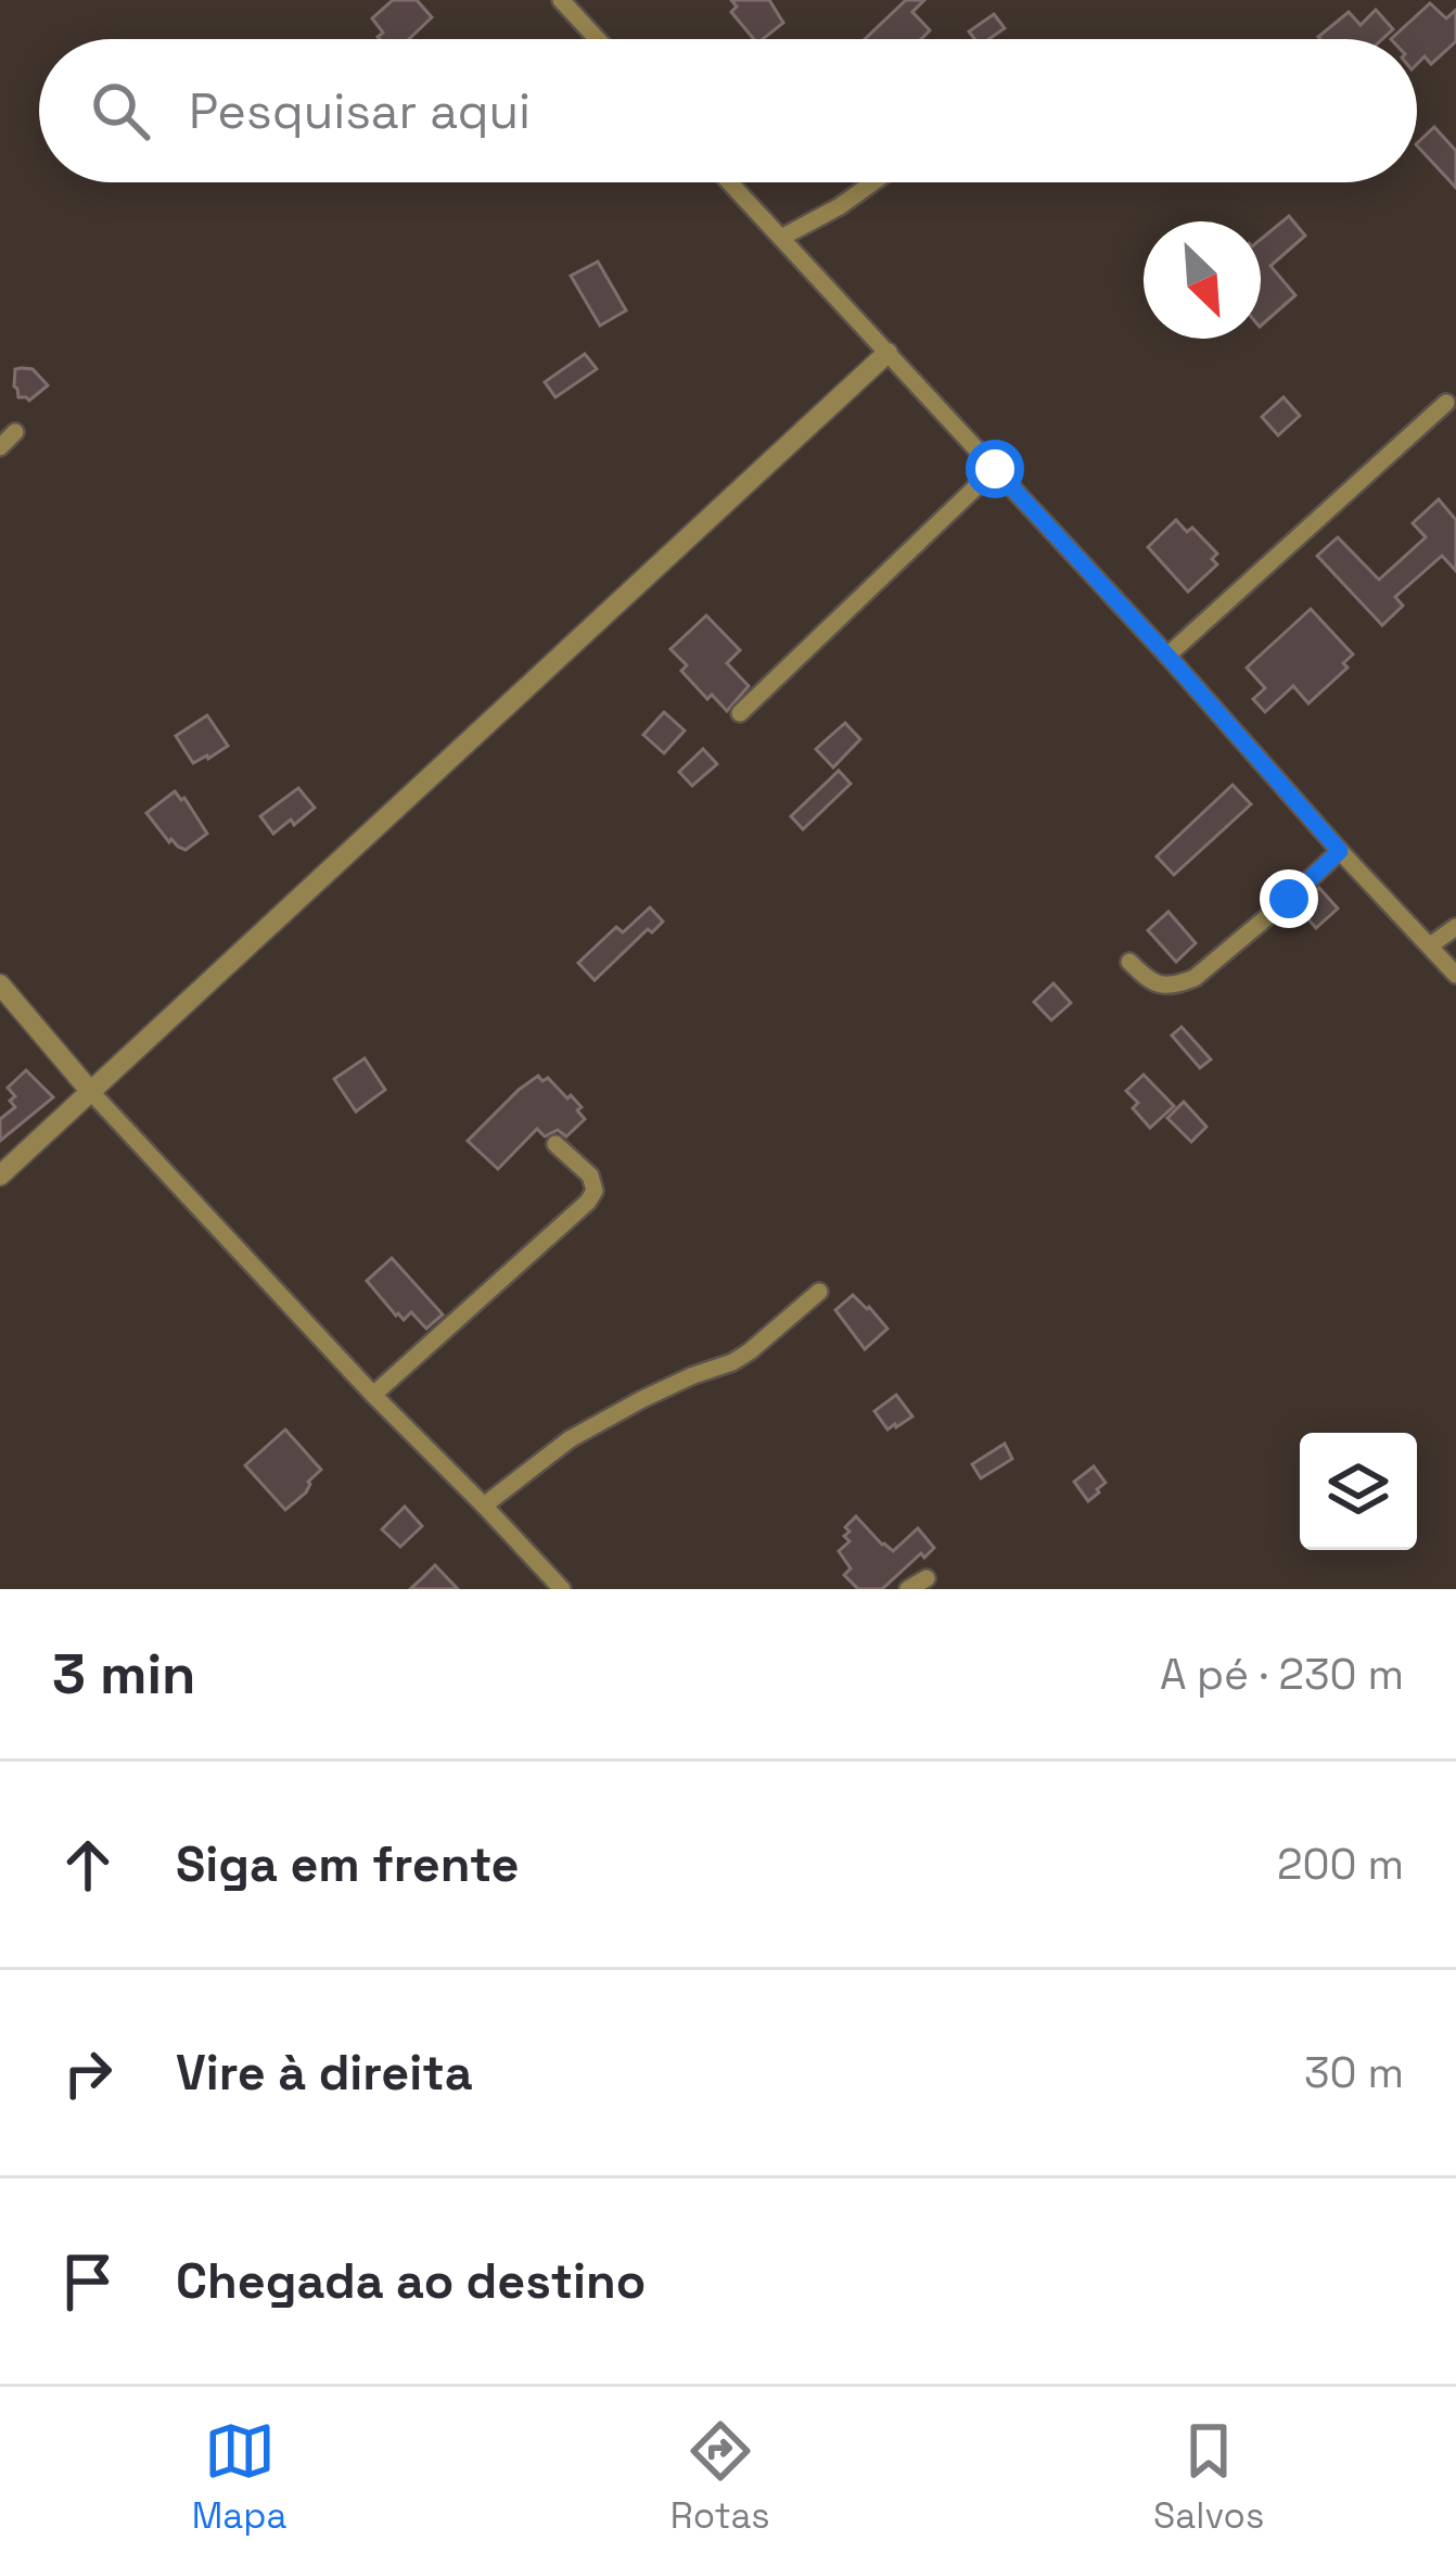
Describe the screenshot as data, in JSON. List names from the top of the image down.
{
  "north": "bottom right",
  "page": {
    "search": "Pesquisar aqui",
    "heading": ["3 min", "A pé · 230 m"],
    "list": [
      ["Siga em frente", "200 m"],
      ["Vire à direita", "30 m"],
      "Chegada ao destino"
    ],
    "nav": ["Mapa", "Rotas", "Salvos"]
  }
}
